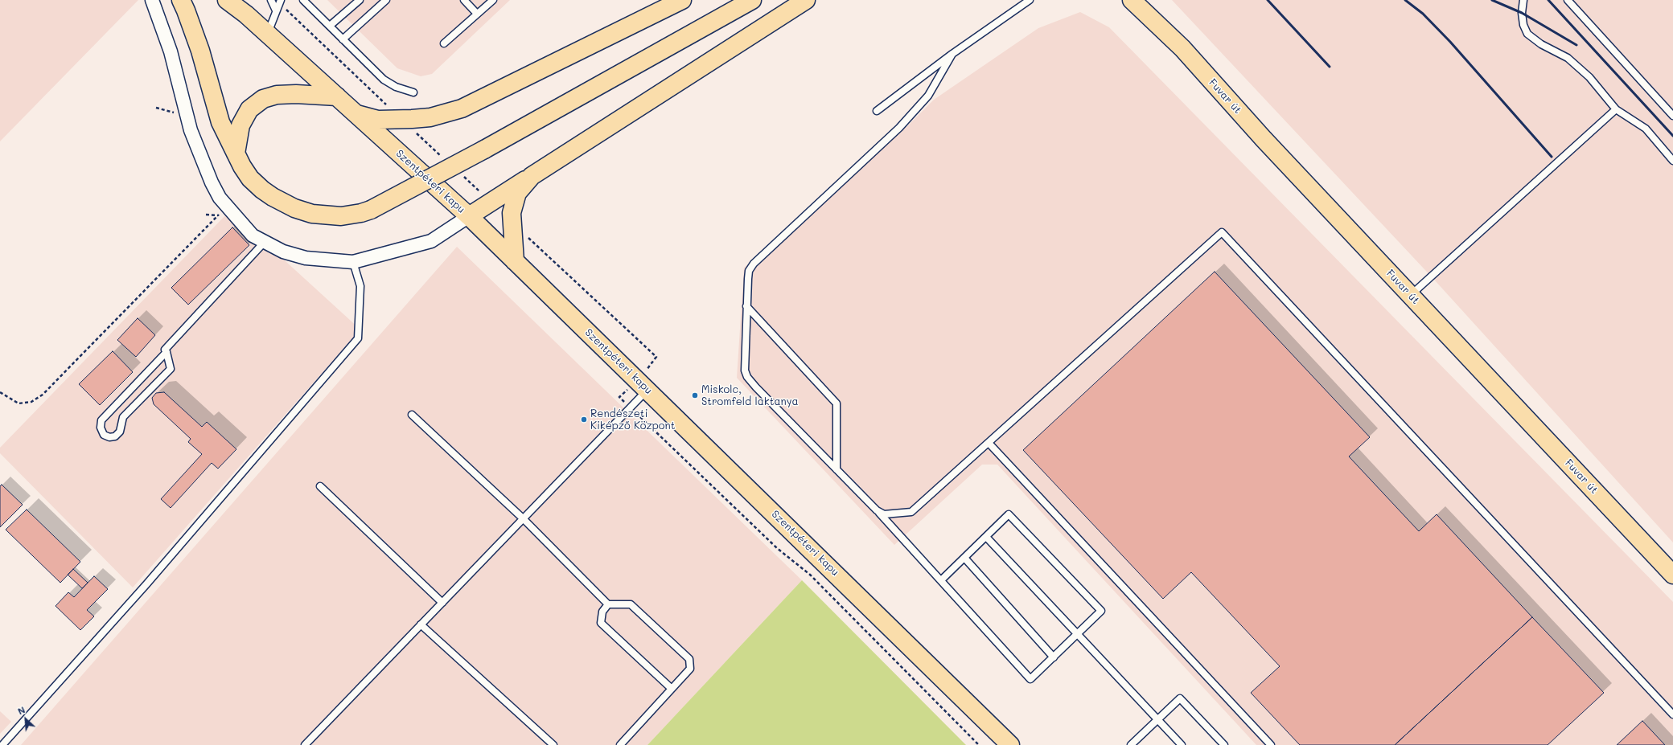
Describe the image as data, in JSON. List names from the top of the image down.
{
  "streets": {
    "main road": ["Fuvar út", "Szentpéteri kapu"]
  },
  "places": ["Miskolc, Stromfeld laktanya", "Rendészeti Kiképző Központ"],
  "north": "top left"
}
